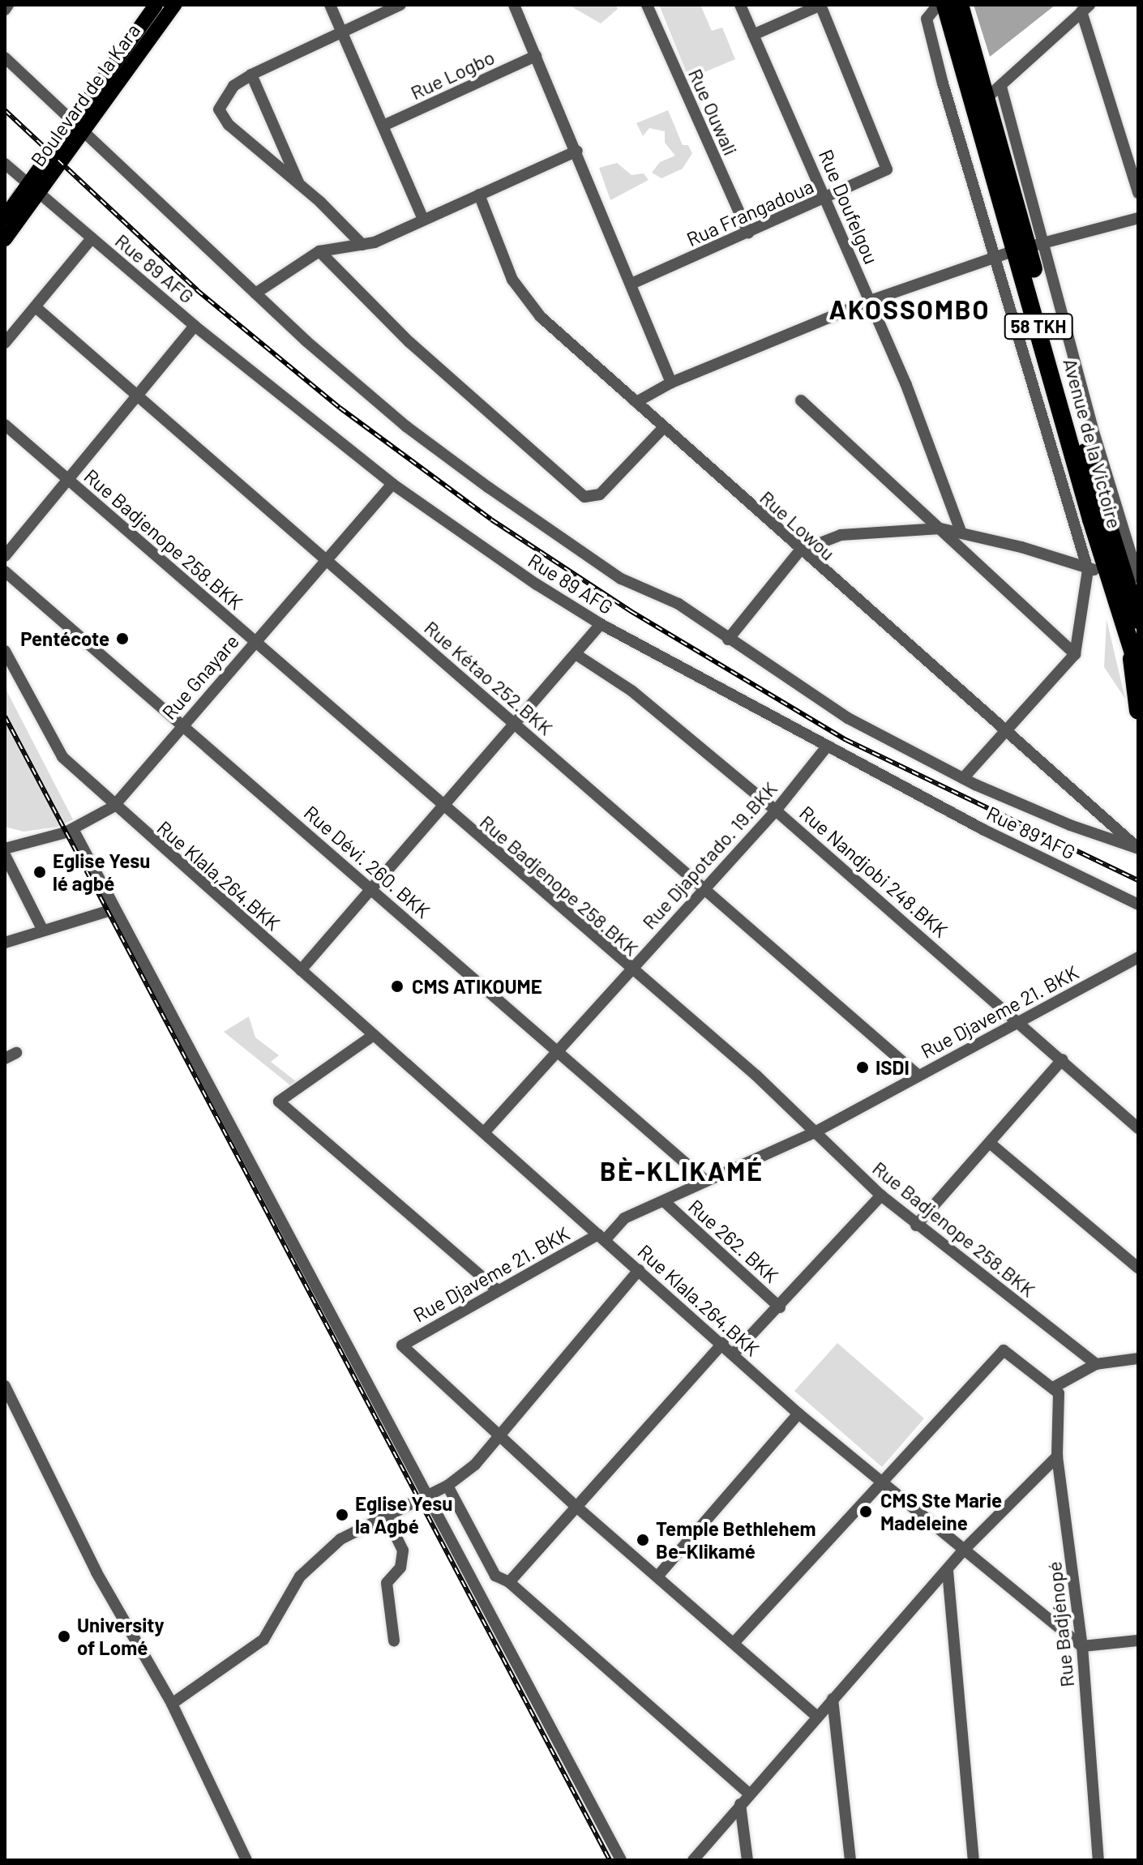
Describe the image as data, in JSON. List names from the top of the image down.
{
  "streets": {
    "highway": ["58 TKH", "Avenue de la Victoire"],
    "main road": ["Boulevard de la Kara"],
    "street": [
      "Rue Logbo",
      "Rue Ouwali",
      "Rue Doufelgou",
      "Rua Frangadoua",
      "Rue 89 AFG",
      "Rue Lowou",
      "Rue Badjenope 258.BKK",
      "Rue Gnayare",
      "Rue Kétao 252.BKK",
      "Rue Djapotado. 19.BKK",
      "Rue Dévi. 260. BKK",
      "Rue Nandjobi 248.BKK",
      "Rue Klala,264.BKK",
      "Rue Djaveme 21. BKK",
      "Rue 262. BKK",
      "Rue Klala.264.BKK",
      "Rue Badjénopé"
    ]
  },
  "crossings": [
    ["Boulevard de la Kara", "Rue 89 AFG"],
    ["Rue Ouwali", "Rua Frangadoua"],
    ["Rue Doufelgou", "Rua Frangadoua"],
    ["Rue 89 AFG", "Rue Gnayare"],
    ["Rue 89 AFG", "Rue Djapotado. 19.BKK"],
    ["Rue Badjenope 258.BKK", "Rue Gnayare"],
    ["Rue Badjenope 258.BKK", "Rue Djapotado. 19.BKK"],
    ["Rue Badjenope 258.BKK", "Rue Djaveme 21. BKK"],
    ["Rue Badjenope 258.BKK", "Rue 262. BKK"],
    ["Rue Gnayare", "Rue Kétao 252.BKK"],
    ["Rue Gnayare", "Rue Dévi. 260. BKK"],
    ["Rue Gnayare", "Rue Klala,264.BKK"],
    ["Rue Kétao 252.BKK", "Rue Djapotado. 19.BKK"],
    ["Rue Kétao 252.BKK", "Rue Djaveme 21. BKK"],
    ["Rue Djapotado. 19.BKK", "Rue Dévi. 260. BKK"],
    ["Rue Djapotado. 19.BKK", "Rue Nandjobi 248.BKK"],
    ["Rue Djapotado. 19.BKK", "Rue Klala.264.BKK"],
    ["Rue Dévi. 260. BKK", "Rue Djaveme 21. BKK"],
    ["Rue Nandjobi 248.BKK", "Rue Djaveme 21. BKK"],
    ["Rue Klala,264.BKK", "Rue Klala.264.BKK"],
    ["Rue Djaveme 21. BKK", "Rue 262. BKK"],
    ["Rue Djaveme 21. BKK", "Rue Klala.264.BKK"],
    ["Rue 262. BKK", "Rue Klala.264.BKK"],
    ["Rue Klala.264.BKK", "Rue Badjénopé"]
  ],
  "districts": ["AKOSSOMBO", "BÈ-KLIKAMÉ"],
  "places": [
    "Pentécote",
    "Eglise Yesu lé agbé",
    "CMS ATIKOUME",
    "ISDI",
    "CMS Ste Marie Madeleine",
    "Eglise Yesu la Agbé",
    "Temple Bethlehem Be-Klikamé",
    "University of Lomé"
  ]
}
